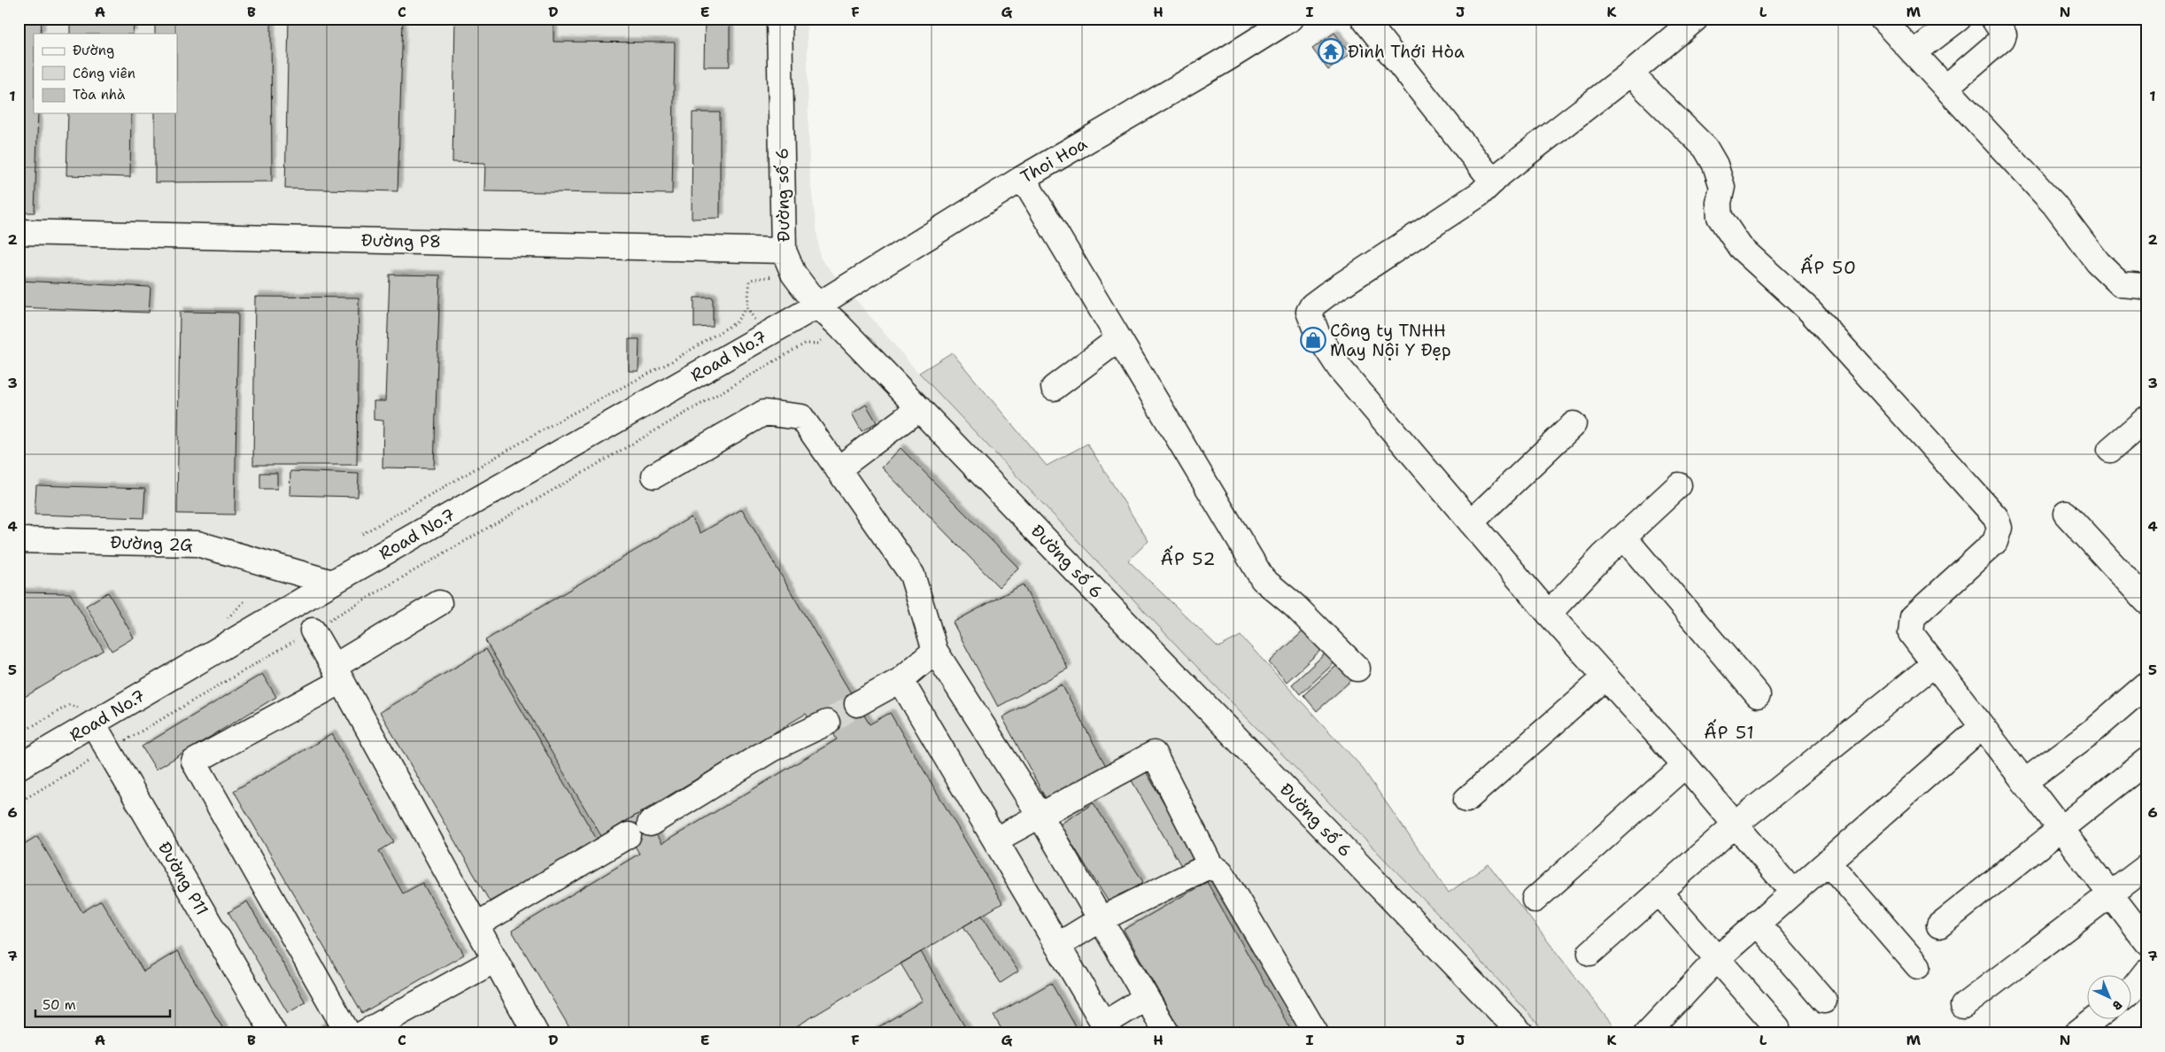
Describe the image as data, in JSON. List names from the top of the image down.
{
  "streets": {
    "street": [
      "Thoi Hoa",
      "Đường số 6",
      "Đường P8",
      "Road No.7",
      "Đường 2G",
      "Đường P11"
    ]
  },
  "crossings": [
    ["Thoi Hoa", "Đường số 6"],
    ["Thoi Hoa", "Road No.7"],
    ["Đường số 6", "Đường P8"],
    ["Đường số 6", "Road No.7"],
    ["Road No.7", "Đường 2G"],
    ["Road No.7", "Đường P11"]
  ],
  "districts": ["ẤP 50", "ẤP 52", "ẤP 51"],
  "places": {
    "temple": ["Đình Thới Hòa"],
    "shop": ["Công ty TNHH May Nội Y Đẹp"]
  },
  "legend": ["Đường", "Công viên", "Tòa nhà"],
  "scale_bar": "50 m",
  "north": "bottom right",
  "grid": {
    "columns": [
      "A",
      "B",
      "C",
      "D",
      "E",
      "F",
      "G",
      "H",
      "I",
      "J",
      "K",
      "L",
      "M",
      "N"
    ],
    "rows": [
      "1",
      "2",
      "3",
      "4",
      "5",
      "6",
      "7"
    ]
  }
}
